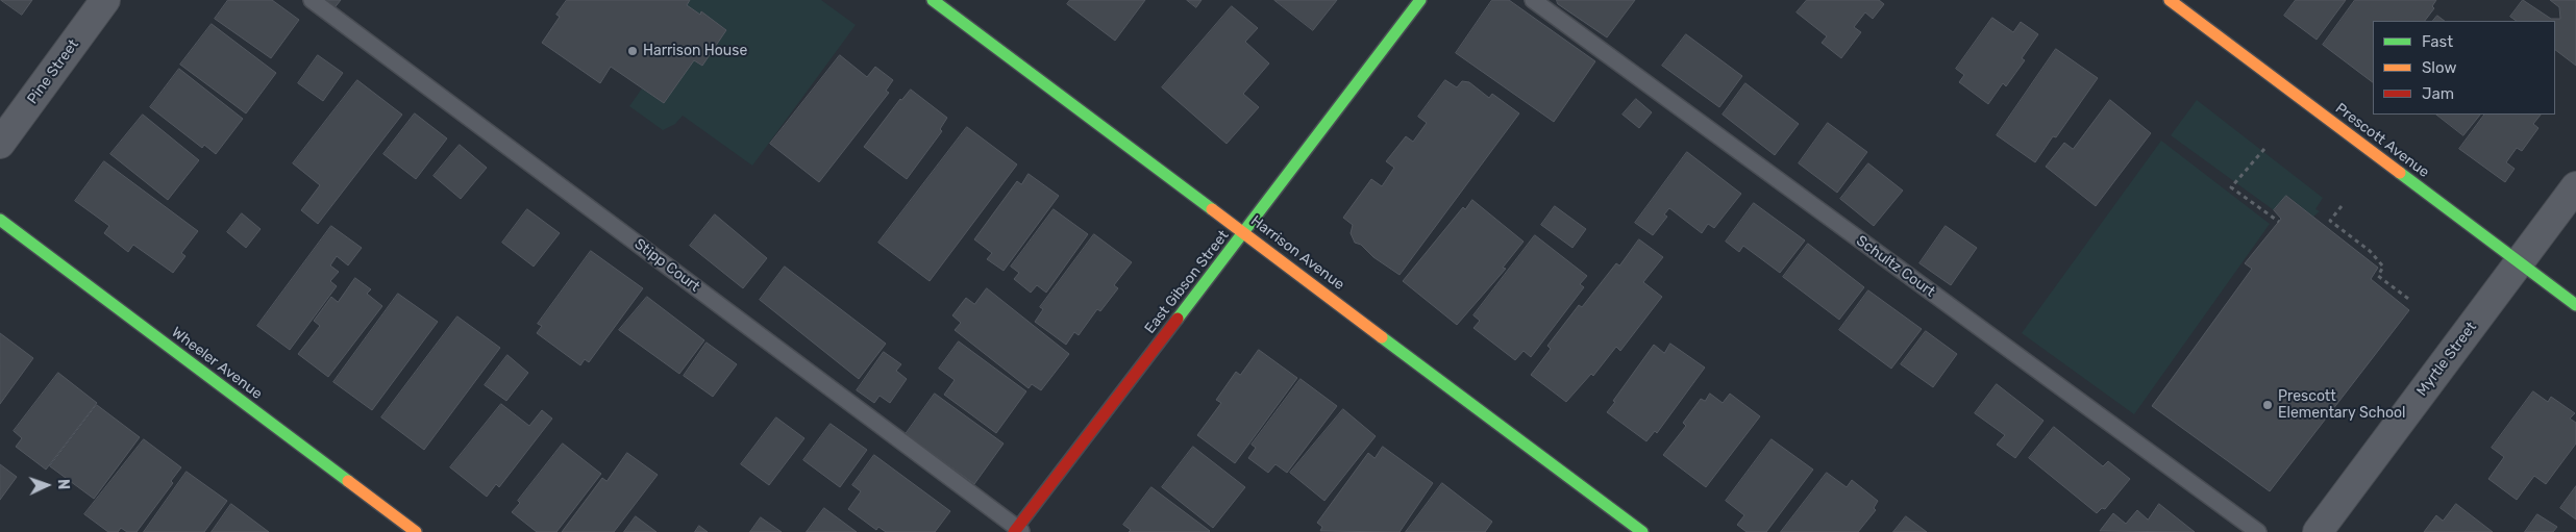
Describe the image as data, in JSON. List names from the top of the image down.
{
  "streets": {
    "street": [
      "Pine Street",
      "Prescott Avenue",
      "Harrison Avenue",
      "East Gibson Street",
      "Myrtle Street",
      "Wheeler Avenue"
    ],
    "lane": ["Stipp Court", "Schultz Court"]
  },
  "crossings": [
    ["Prescott Avenue", "Myrtle Street"],
    ["Harrison Avenue", "East Gibson Street"],
    ["Stipp Court", "East Gibson Street"]
  ],
  "places": ["Harrison House", "Prescott Elementary School"],
  "legend": ["Fast", "Slow", "Jam"],
  "north": "right"
}
